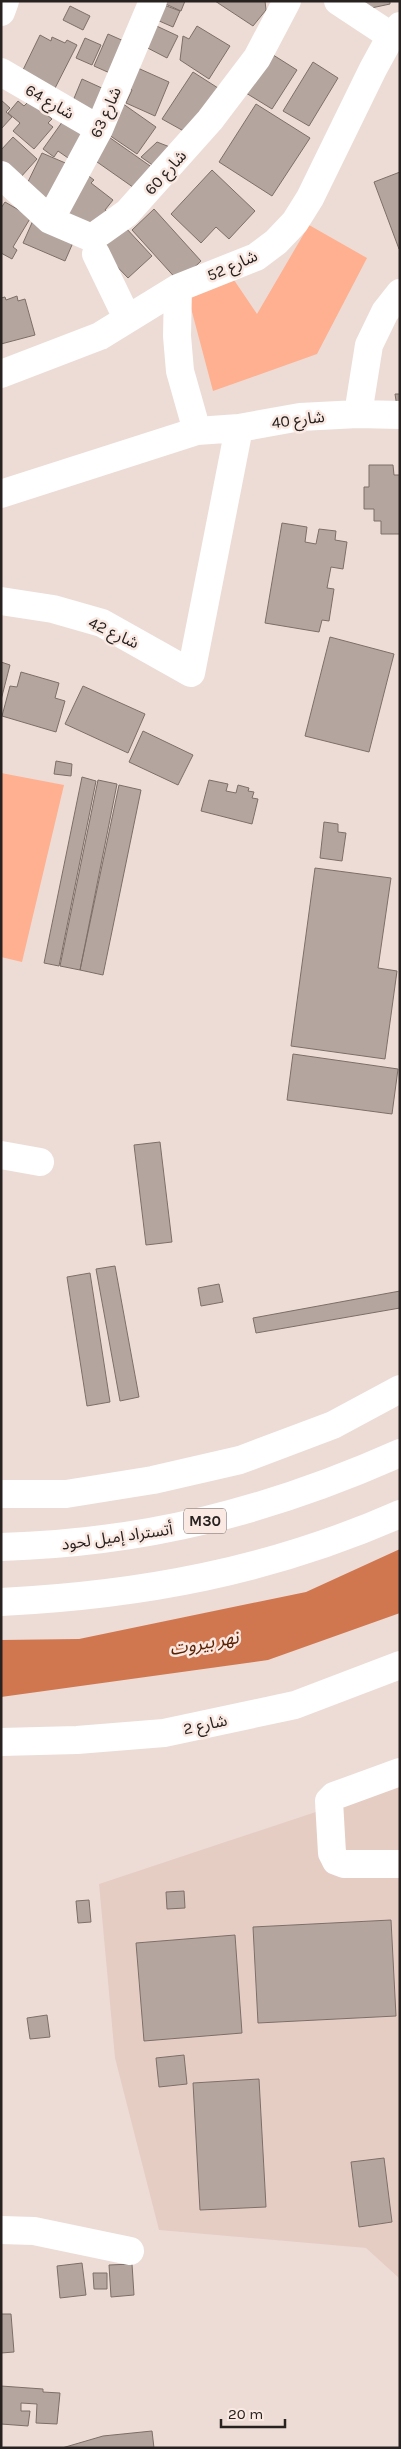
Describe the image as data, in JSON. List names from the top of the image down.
{
  "streets": {
    "main road": [
      "شارع 64",
      "شارع 63",
      "شارع 60",
      "شارع 52",
      "شارع 40",
      "شارع 42",
      "M30",
      "أتستراد إميل لحود",
      "شارع 2"
    ]
  },
  "crossings": [
    ["شارع 64", "شارع 63"],
    ["شارع 63", "شارع 60"],
    ["شارع 40", "شارع 42"]
  ],
  "water": ["نهر بيروت"],
  "scale_bar": "20 m"
}
